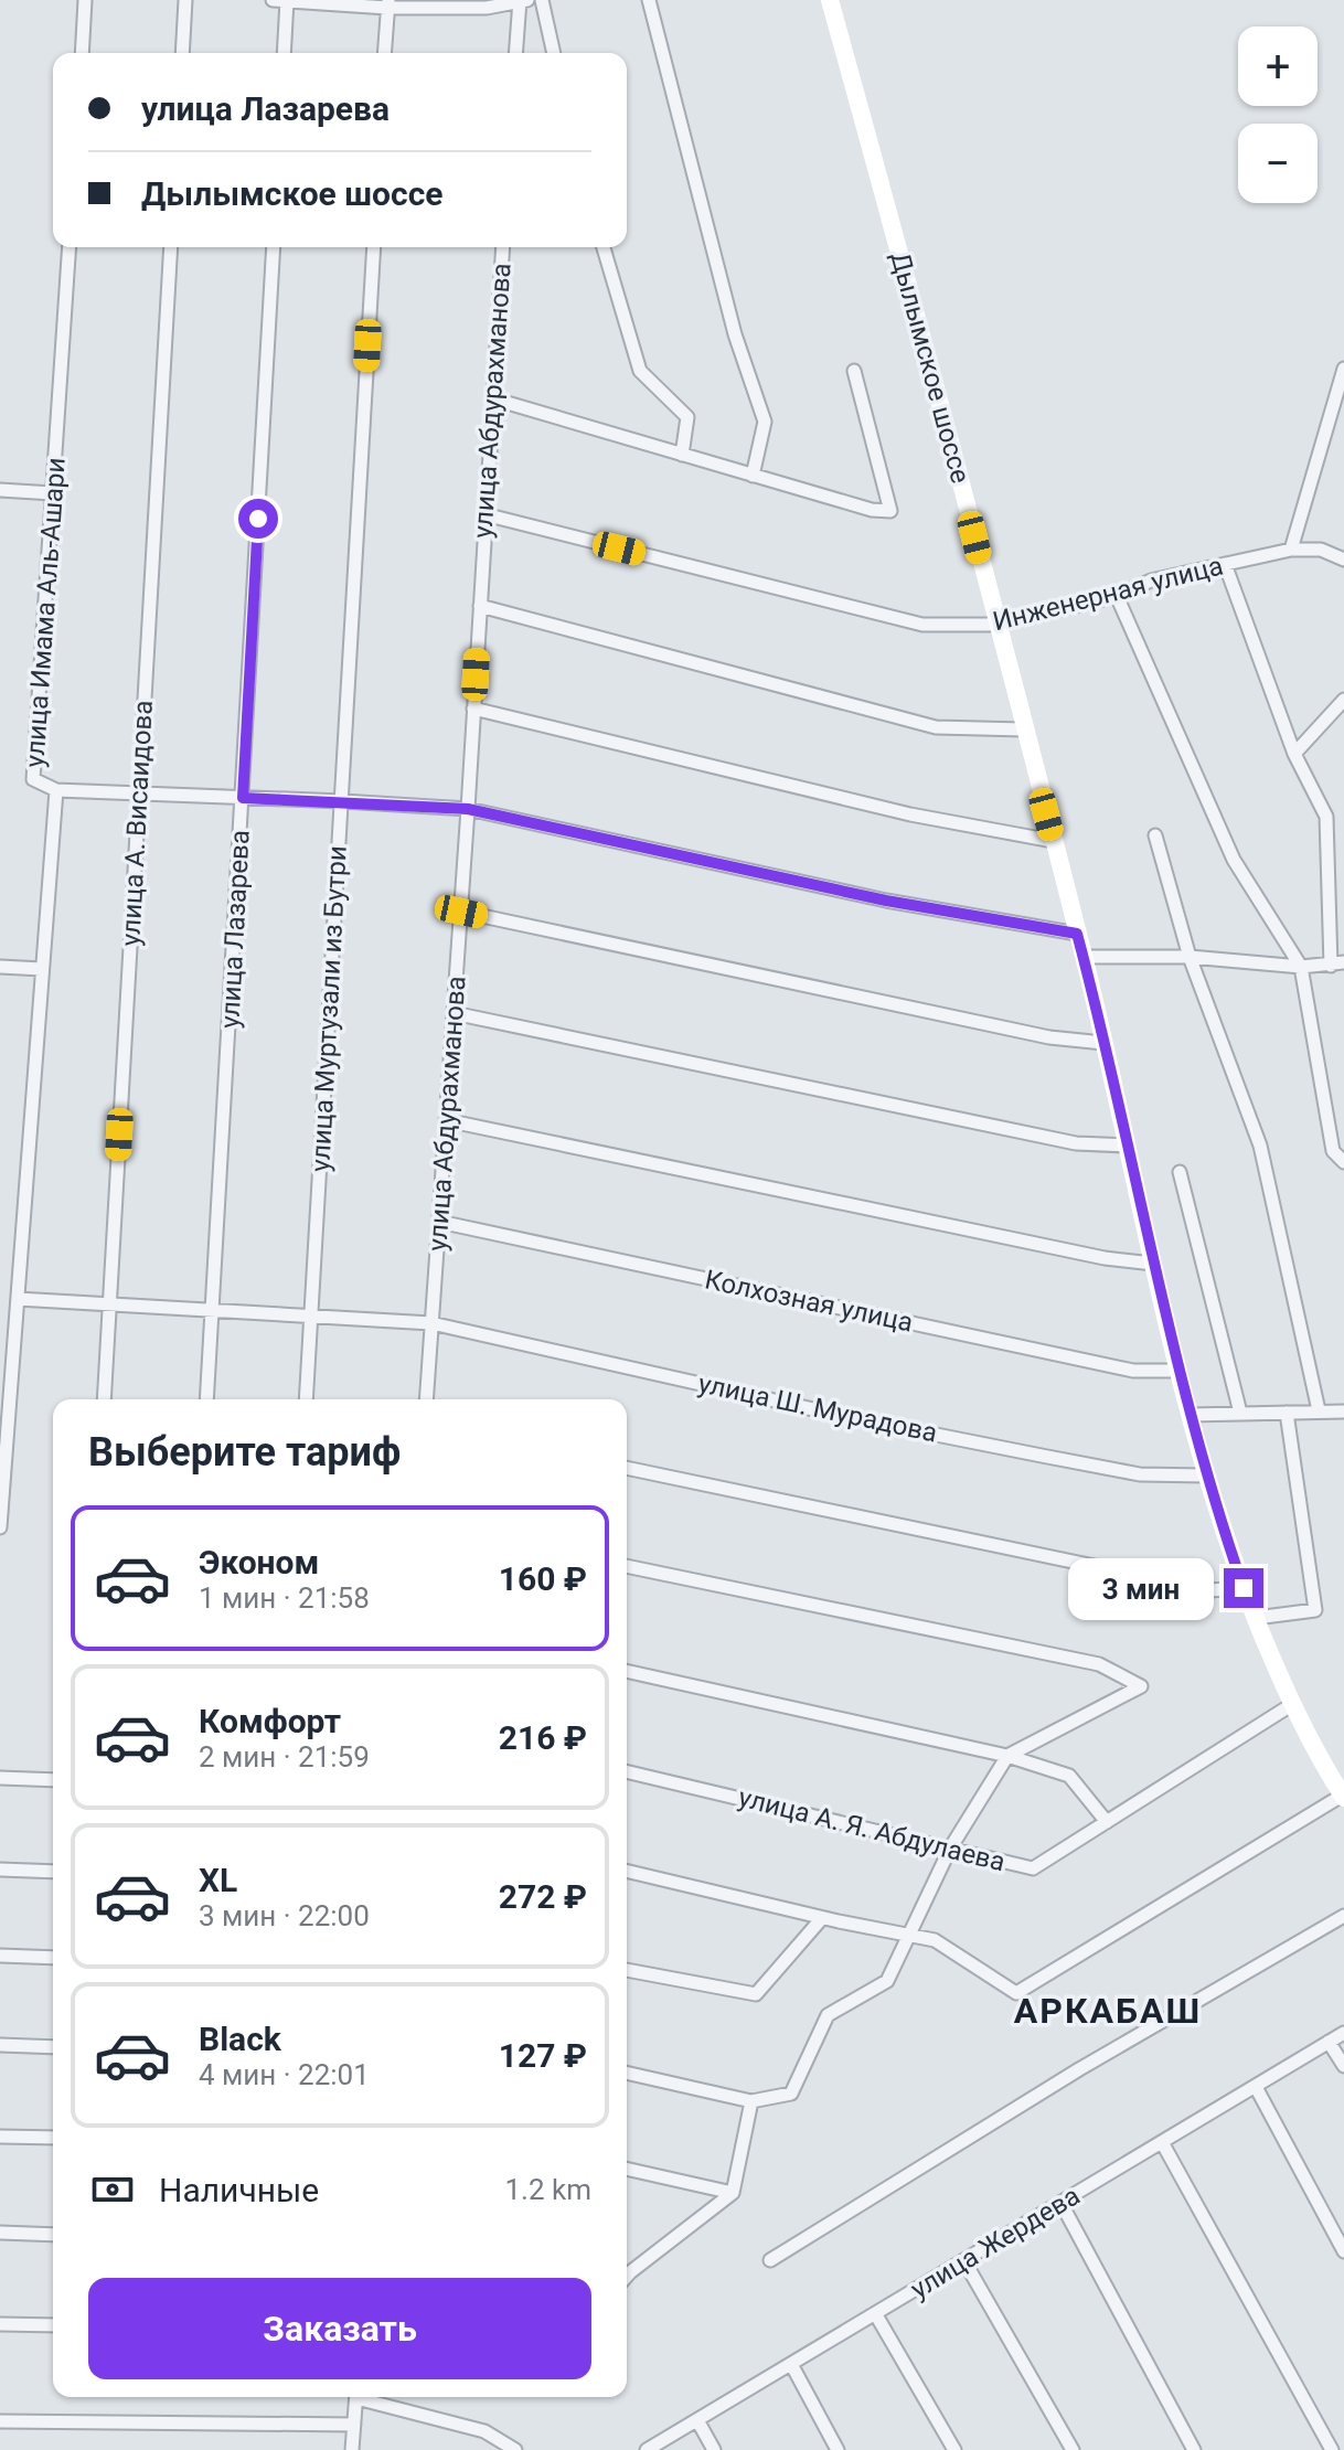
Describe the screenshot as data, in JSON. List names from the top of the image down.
{
  "streets": {
    "main road": ["Дылымское шоссе"],
    "street": [
      "улица Абдурахманова",
      "Инженерная улица",
      "улица Имама Аль-Ашари",
      "улица А. Висаидова",
      "улица Лазарева",
      "улица Муртузали из Бутри",
      "Колхозная улица",
      "улица Ш. Мурадова",
      "улица А. Я. Абдулаева",
      "улица Жердева"
    ]
  },
  "crossings": [
    ["Дылымское шоссе", "Инженерная улица"],
    ["Дылымское шоссе", "Колхозная улица"],
    ["Дылымское шоссе", "улица Ш. Мурадова"],
    ["Дылымское шоссе", "улица А. Я. Абдулаева"],
    ["улица Абдурахманова", "Инженерная улица"],
    ["улица Абдурахманова", "Колхозная улица"],
    ["улица Абдурахманова", "улица Ш. Мурадова"],
    ["улица Имама Аль-Ашари", "улица Ш. Мурадова"],
    ["улица А. Висаидова", "улица Ш. Мурадова"],
    ["улица Лазарева", "улица Ш. Мурадова"],
    ["улица Муртузали из Бутри", "улица Ш. Мурадова"]
  ],
  "districts": ["АРКАБАШ"],
  "page": {
    "map_buttons": ["+", "−"],
    "banner": ["улица Лазарева", "Дылымское шоссе"],
    "heading": "Выберите тариф",
    "list": [
      {
        "name": "Эконом",
        "note": "1 мин · 21:58",
        "value": "160 ₽"
      },
      {
        "name": "Комфорт",
        "note": "2 мин · 21:59",
        "value": "216 ₽"
      },
      {
        "name": "XL",
        "note": "3 мин · 22:00",
        "value": "272 ₽"
      },
      {
        "name": "Black",
        "note": "4 мин · 22:01",
        "value": "127 ₽"
      }
    ],
    "bubble": "3 мин",
    "pay": ["Наличные", "1.2 km"],
    "buttons": "Заказать"
  }
}
